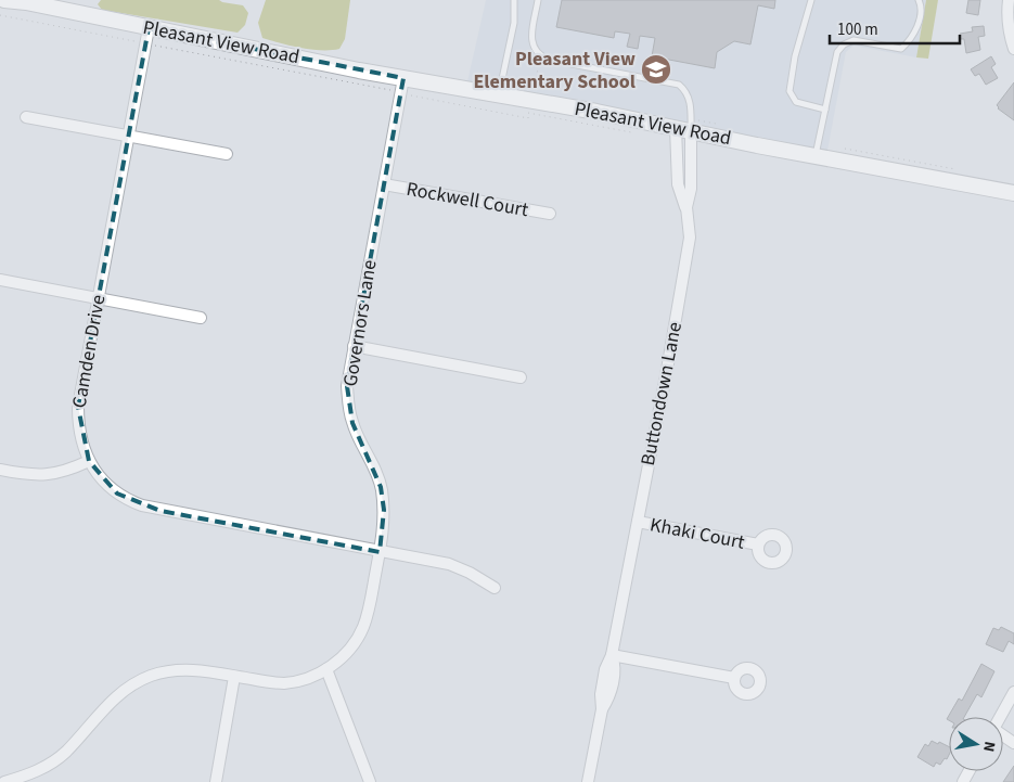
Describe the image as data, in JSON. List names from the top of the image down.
{
  "streets": {
    "main road": ["Pleasant View Road"],
    "street": [
      "Rockwell Court",
      "Governors Lane",
      "Camden Drive",
      "Buttondown Lane",
      "Khaki Court"
    ]
  },
  "crossings": [
    ["Pleasant View Road", "Governors Lane"],
    ["Pleasant View Road", "Camden Drive"],
    ["Pleasant View Road", "Buttondown Lane"],
    ["Rockwell Court", "Governors Lane"],
    ["Governors Lane", "Camden Drive"],
    ["Buttondown Lane", "Khaki Court"]
  ],
  "places": {
    "school or university": ["Pleasant View Elementary School"]
  },
  "scale_bar": "100 m",
  "north": "right"
}
